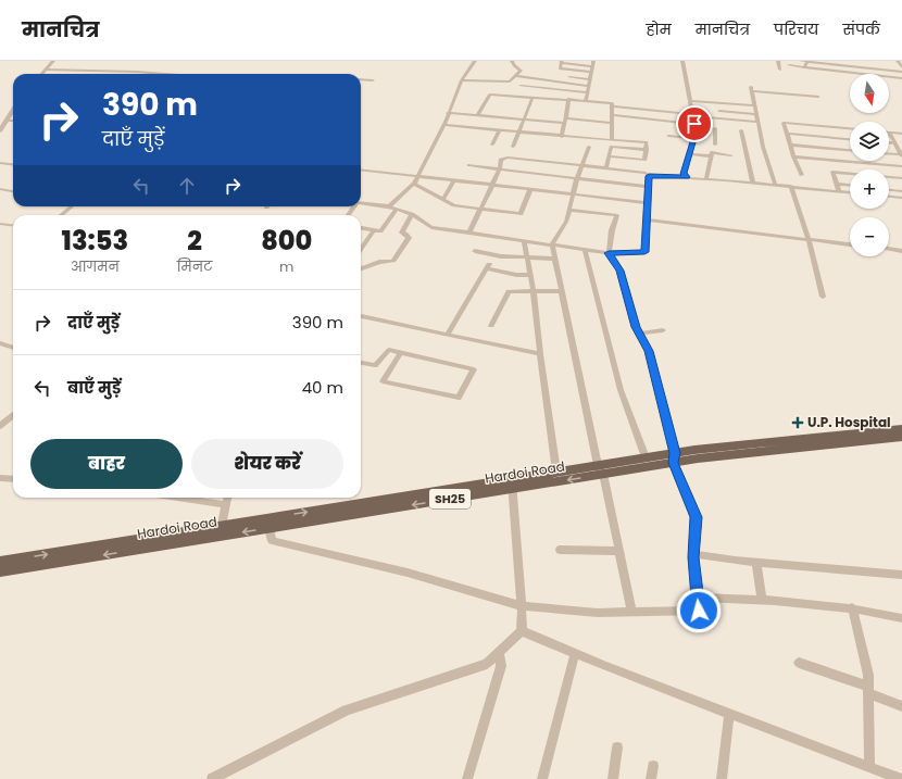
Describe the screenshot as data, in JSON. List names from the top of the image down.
{
  "streets": {
    "main road": ["Hardoi Road", "SH25"]
  },
  "places": {
    "health": ["U.P. Hospital"]
  },
  "north": "bottom",
  "page": {
    "header": "मानचित्र",
    "nav": [
      "होम",
      "मानचित्र",
      "परिचय",
      "संपर्क"
    ],
    "map_buttons": ["+", "−"],
    "turn": ["390 m", "दाएँ मुड़ें"],
    "eta": [
      "13:53",
      "आगमन",
      "2",
      "मिनट",
      "800",
      "m"
    ],
    "list": [
      {
        "name": "दाएँ मुड़ें",
        "value": "390 m"
      },
      {
        "name": "बाएँ मुड़ें",
        "value": "40 m"
      }
    ],
    "buttons": ["बाहर", "शेयर करें"]
  }
}
